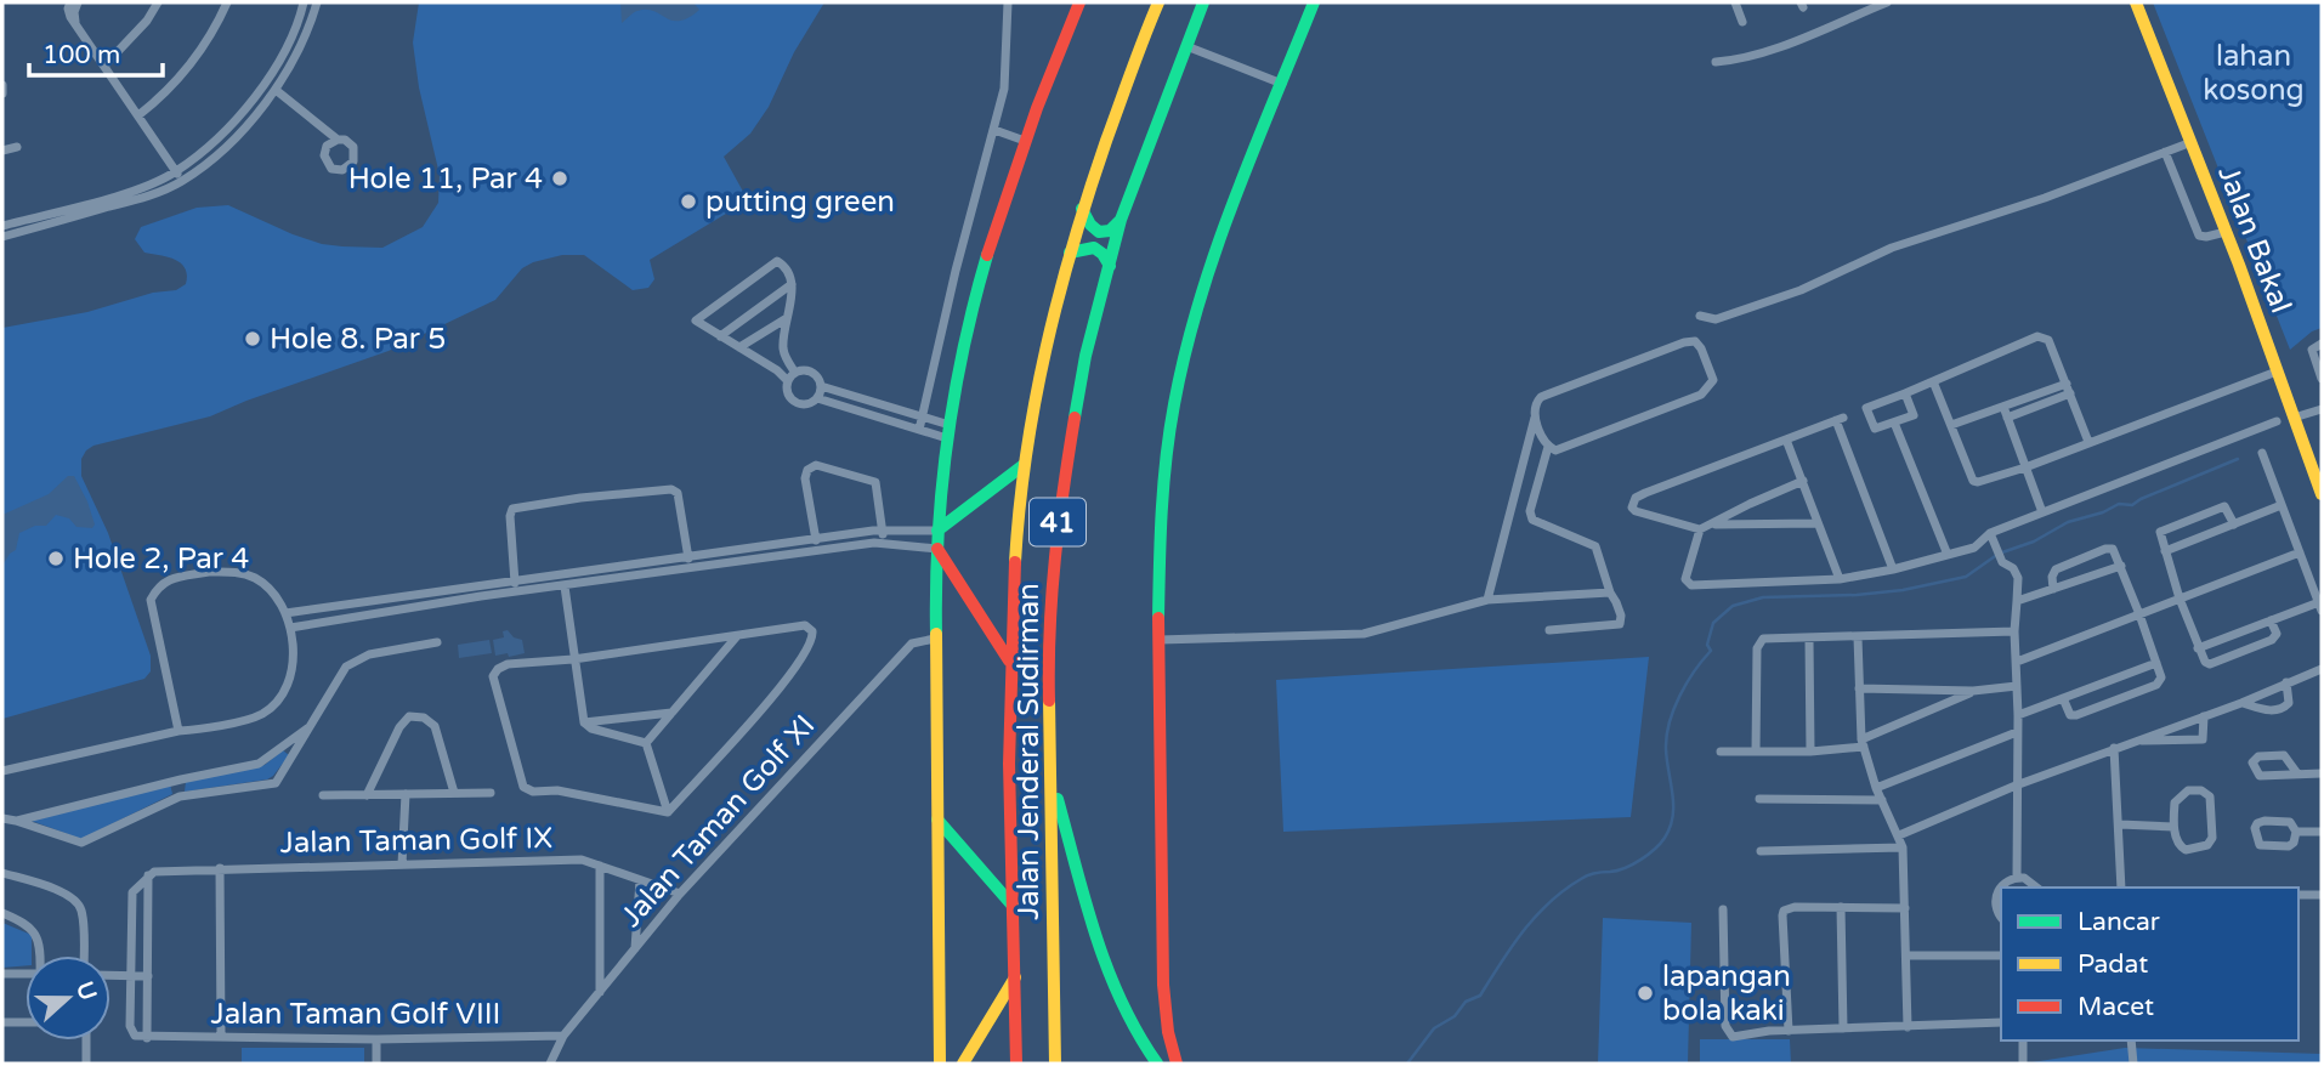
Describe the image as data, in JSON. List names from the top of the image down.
{
  "streets": {
    "main road": ["Jalan Bakal", "41", "Jalan Jenderal Sudirman"],
    "street": ["Jalan Taman Golf XI", "Jalan Taman Golf IX", "Jalan Taman Golf VIII"]
  },
  "crossings": [
    ["Jalan Taman Golf XI", "Jalan Taman Golf IX"],
    ["Jalan Taman Golf XI", "Jalan Taman Golf VIII"]
  ],
  "parks": ["lahan kosong"],
  "places": [
    "Hole 11, Par 4",
    "putting green",
    "Hole 8. Par 5",
    "Hole 2, Par 4",
    "lapangan bola kaki"
  ],
  "legend": ["Lancar", "Padat", "Macet"],
  "scale_bar": "100 m",
  "north": "right"
}
